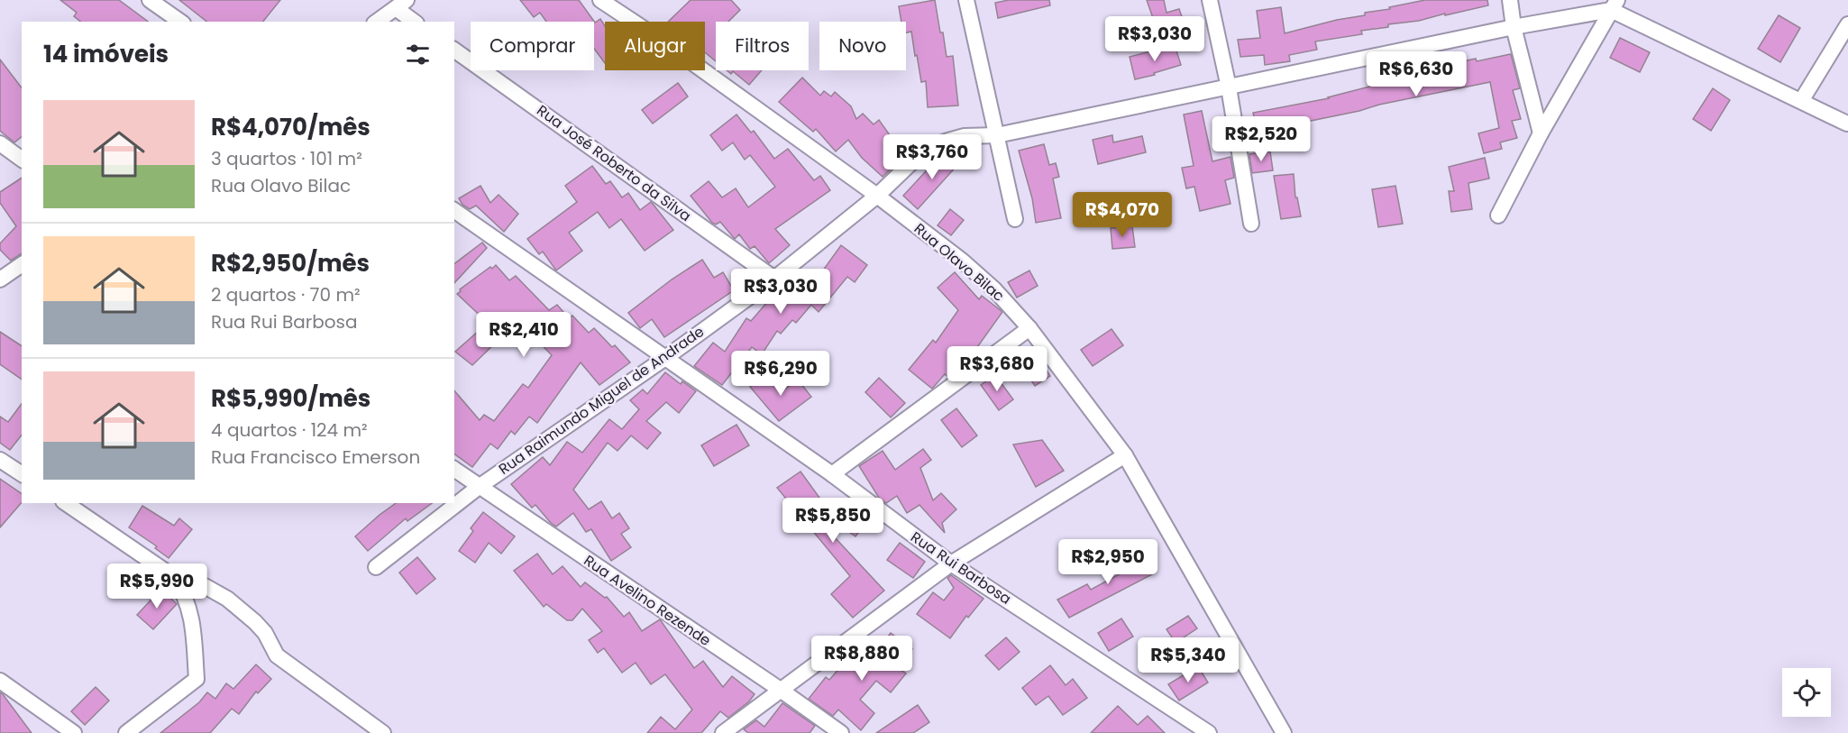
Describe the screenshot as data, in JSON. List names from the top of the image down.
{
  "streets": {
    "street": [
      "Rua José Roberto da Silva",
      "Rua Olavo Bilac",
      "Rua Raimundo Miguel de Andrade",
      "Rua Rui Barbosa",
      "Rua Avelino Rezende"
    ]
  },
  "crossings": [
    ["Rua José Roberto da Silva", "Rua Raimundo Miguel de Andrade"],
    ["Rua Olavo Bilac", "Rua Raimundo Miguel de Andrade"],
    ["Rua Raimundo Miguel de Andrade", "Rua Rui Barbosa"],
    ["Rua Raimundo Miguel de Andrade", "Rua Avelino Rezende"]
  ],
  "page": {
    "price": [
      "R$3,030",
      "R$6,630",
      "R$2,520",
      "R$3,760",
      "R$4,070",
      "R$3,030",
      "R$2,410",
      "R$3,680",
      "R$6,290",
      "R$5,850",
      "R$2,950",
      "R$5,990",
      "R$8,880",
      "R$5,340"
    ],
    "chip": [
      "Comprar",
      "Alugar",
      "Filtros",
      "Novo"
    ],
    "heading": "14 imóveis",
    "list": [
      {
        "name": "R$4,070/mês",
        "note": "3 quartos · 101 m² · Rua Olavo Bilac"
      },
      {
        "name": "R$2,950/mês",
        "note": "2 quartos · 70 m² · Rua Rui Barbosa"
      },
      {
        "name": "R$5,990/mês",
        "note": "4 quartos · 124 m² · Rua Francisco Emerson"
      }
    ]
  }
}
